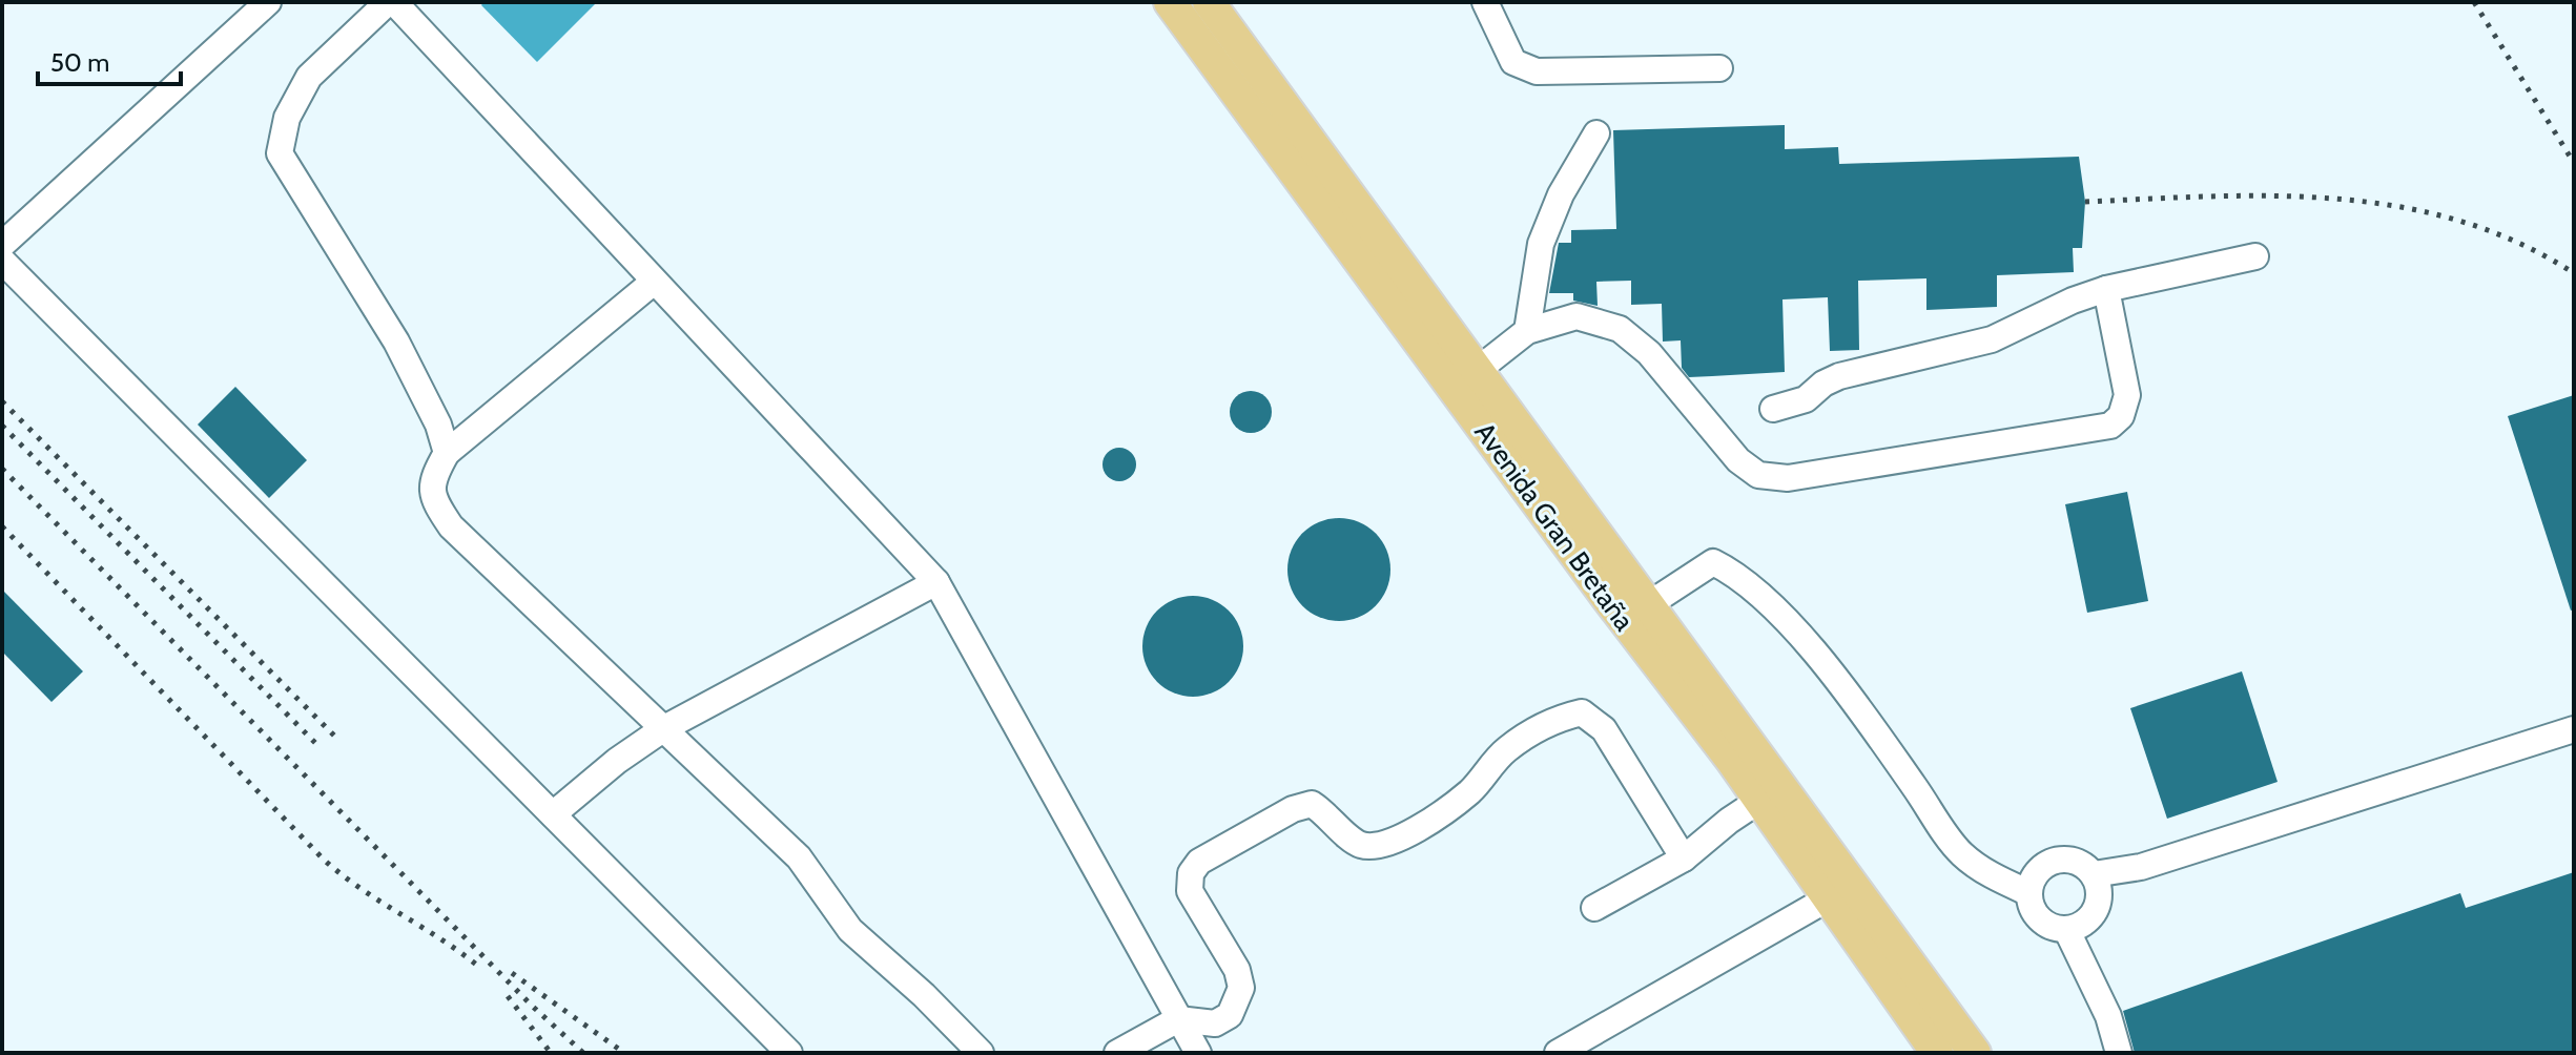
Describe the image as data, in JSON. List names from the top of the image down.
{
  "streets": {
    "main road": ["Avenida Gran Bretaña"]
  },
  "scale_bar": "50 m"
}
